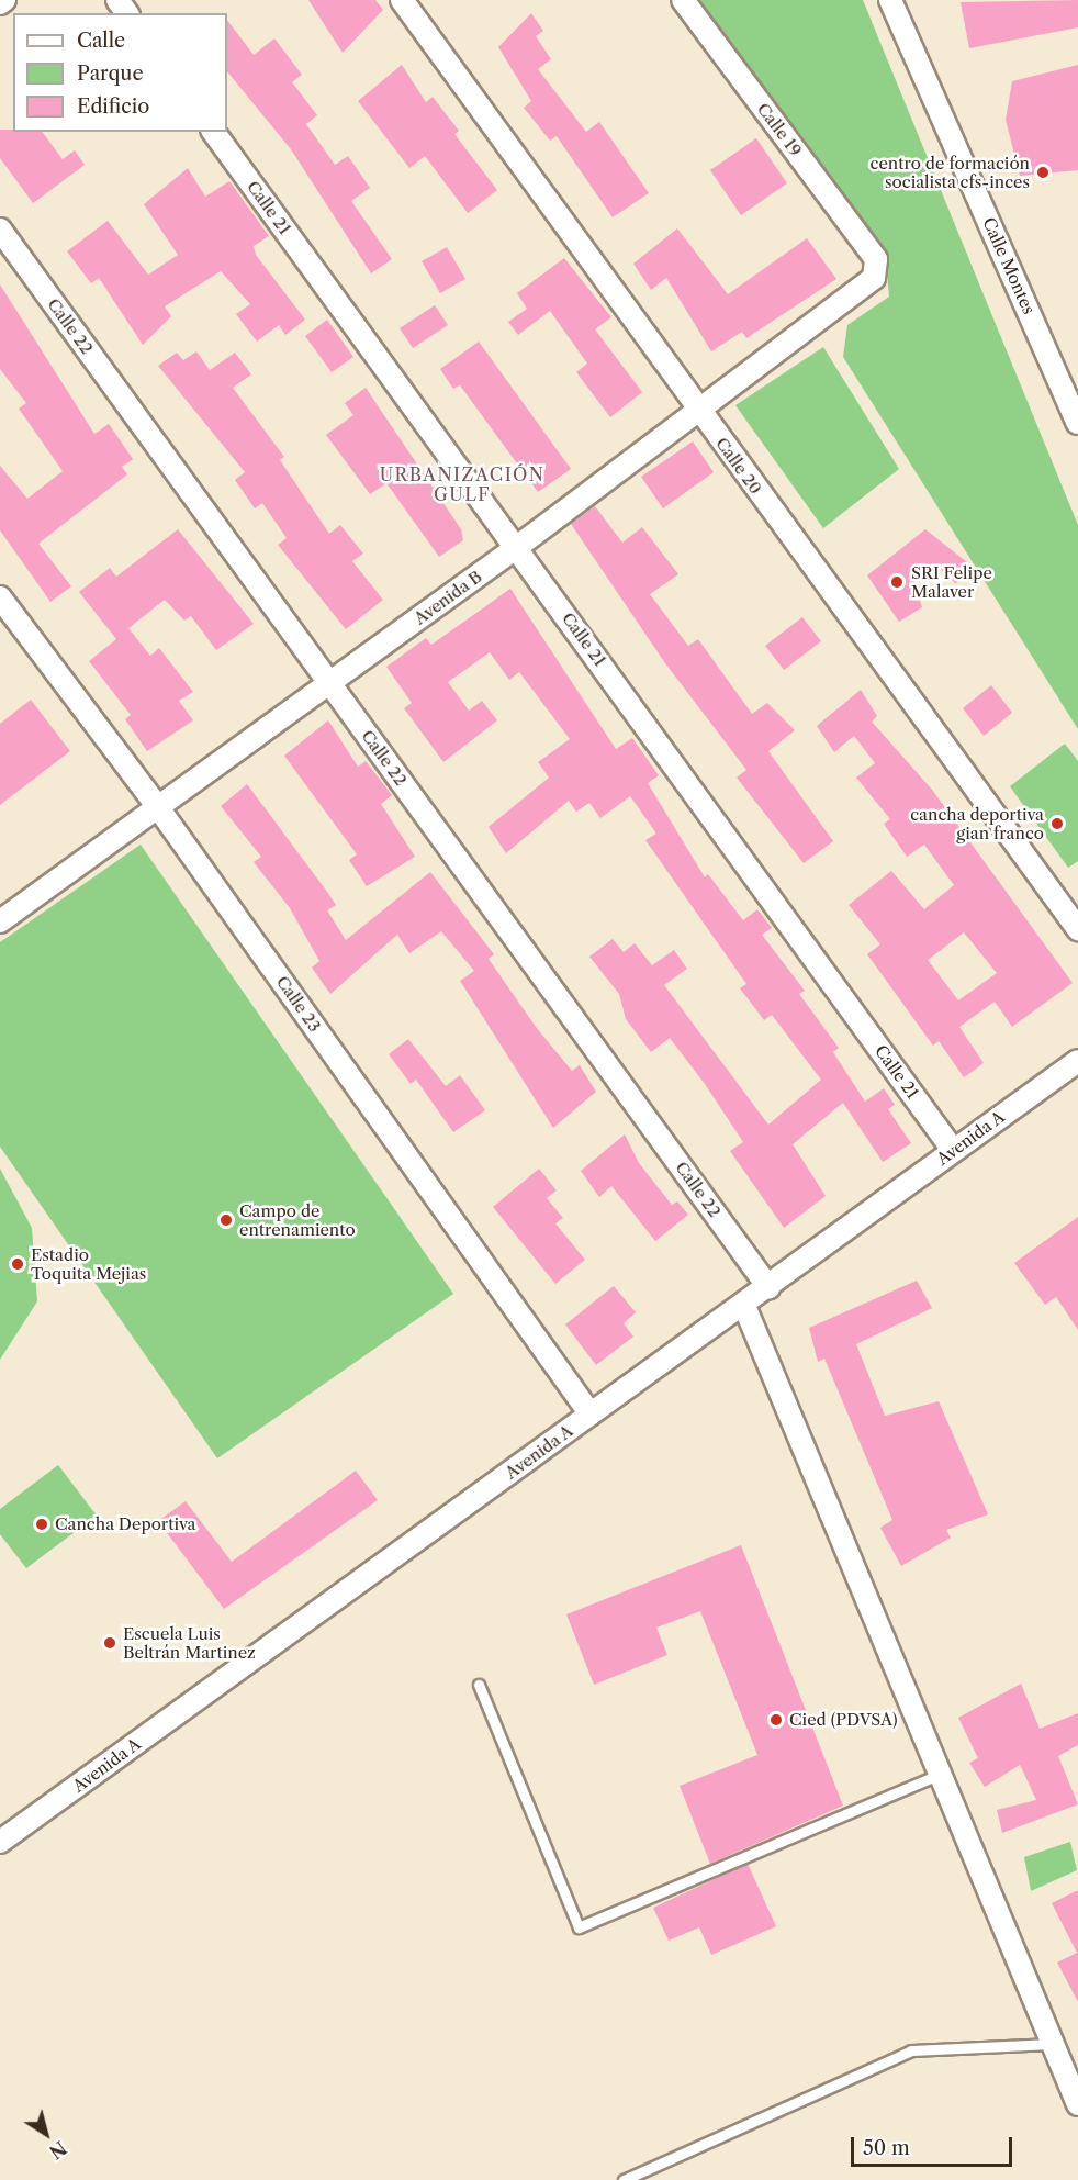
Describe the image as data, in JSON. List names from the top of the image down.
{
  "streets": {
    "street": [
      "Calle 19",
      "Calle 21",
      "Calle Montes",
      "Calle 22",
      "Calle 20",
      "Avenida B",
      "Calle 23",
      "Avenida A"
    ]
  },
  "crossings": [
    ["Calle 19", "Avenida B"],
    ["Calle 21", "Avenida B"],
    ["Calle 21", "Avenida A"],
    ["Calle 22", "Avenida B"],
    ["Calle 22", "Avenida A"],
    ["Calle 20", "Avenida B"],
    ["Avenida B", "Calle 23"],
    ["Calle 23", "Avenida A"]
  ],
  "districts": ["URBANIZACIÓN GULF"],
  "places": [
    "centro de formación socialista cfs-inces",
    "SRI Felipe Malaver",
    "cancha deportiva gian franco",
    "Campo de entrenamiento",
    "Estadio Toquita Mejias",
    "Cancha Deportiva",
    "Escuela Luis Beltrán Martinez",
    "Cied (PDVSA)"
  ],
  "legend": ["Calle", "Parque", "Edificio"],
  "scale_bar": "50 m",
  "north": "bottom right"
}
